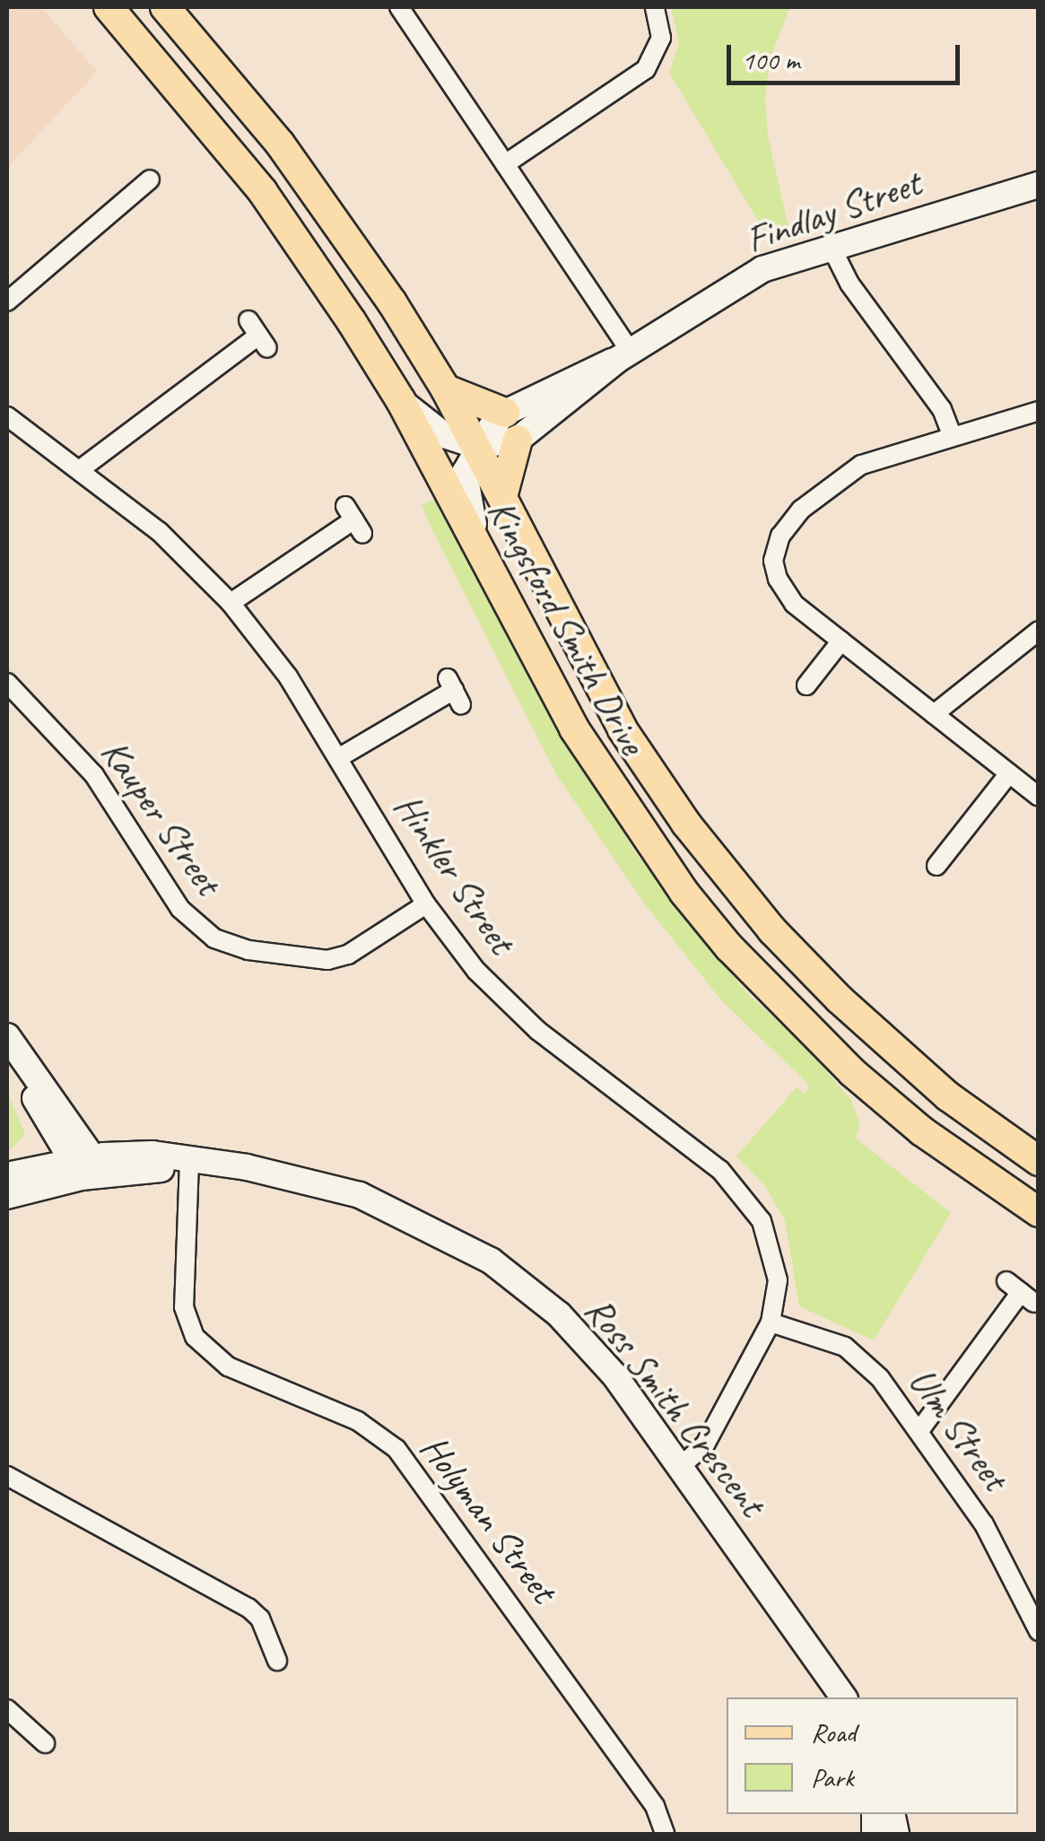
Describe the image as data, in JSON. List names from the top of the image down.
{
  "streets": {
    "main road": ["Kingsford Smith Drive"],
    "street": [
      "Findlay Street",
      "Kauper Street",
      "Hinkler Street",
      "Ross Smith Crescent",
      "Ulm Street",
      "Holyman Street"
    ]
  },
  "crossings": [
    ["Findlay Street", "Kingsford Smith Drive"],
    ["Kauper Street", "Hinkler Street"],
    ["Hinkler Street", "Ross Smith Crescent"],
    ["Hinkler Street", "Ulm Street"],
    ["Ross Smith Crescent", "Holyman Street"]
  ],
  "legend": ["Road", "Park"],
  "scale_bar": "100 m"
}
